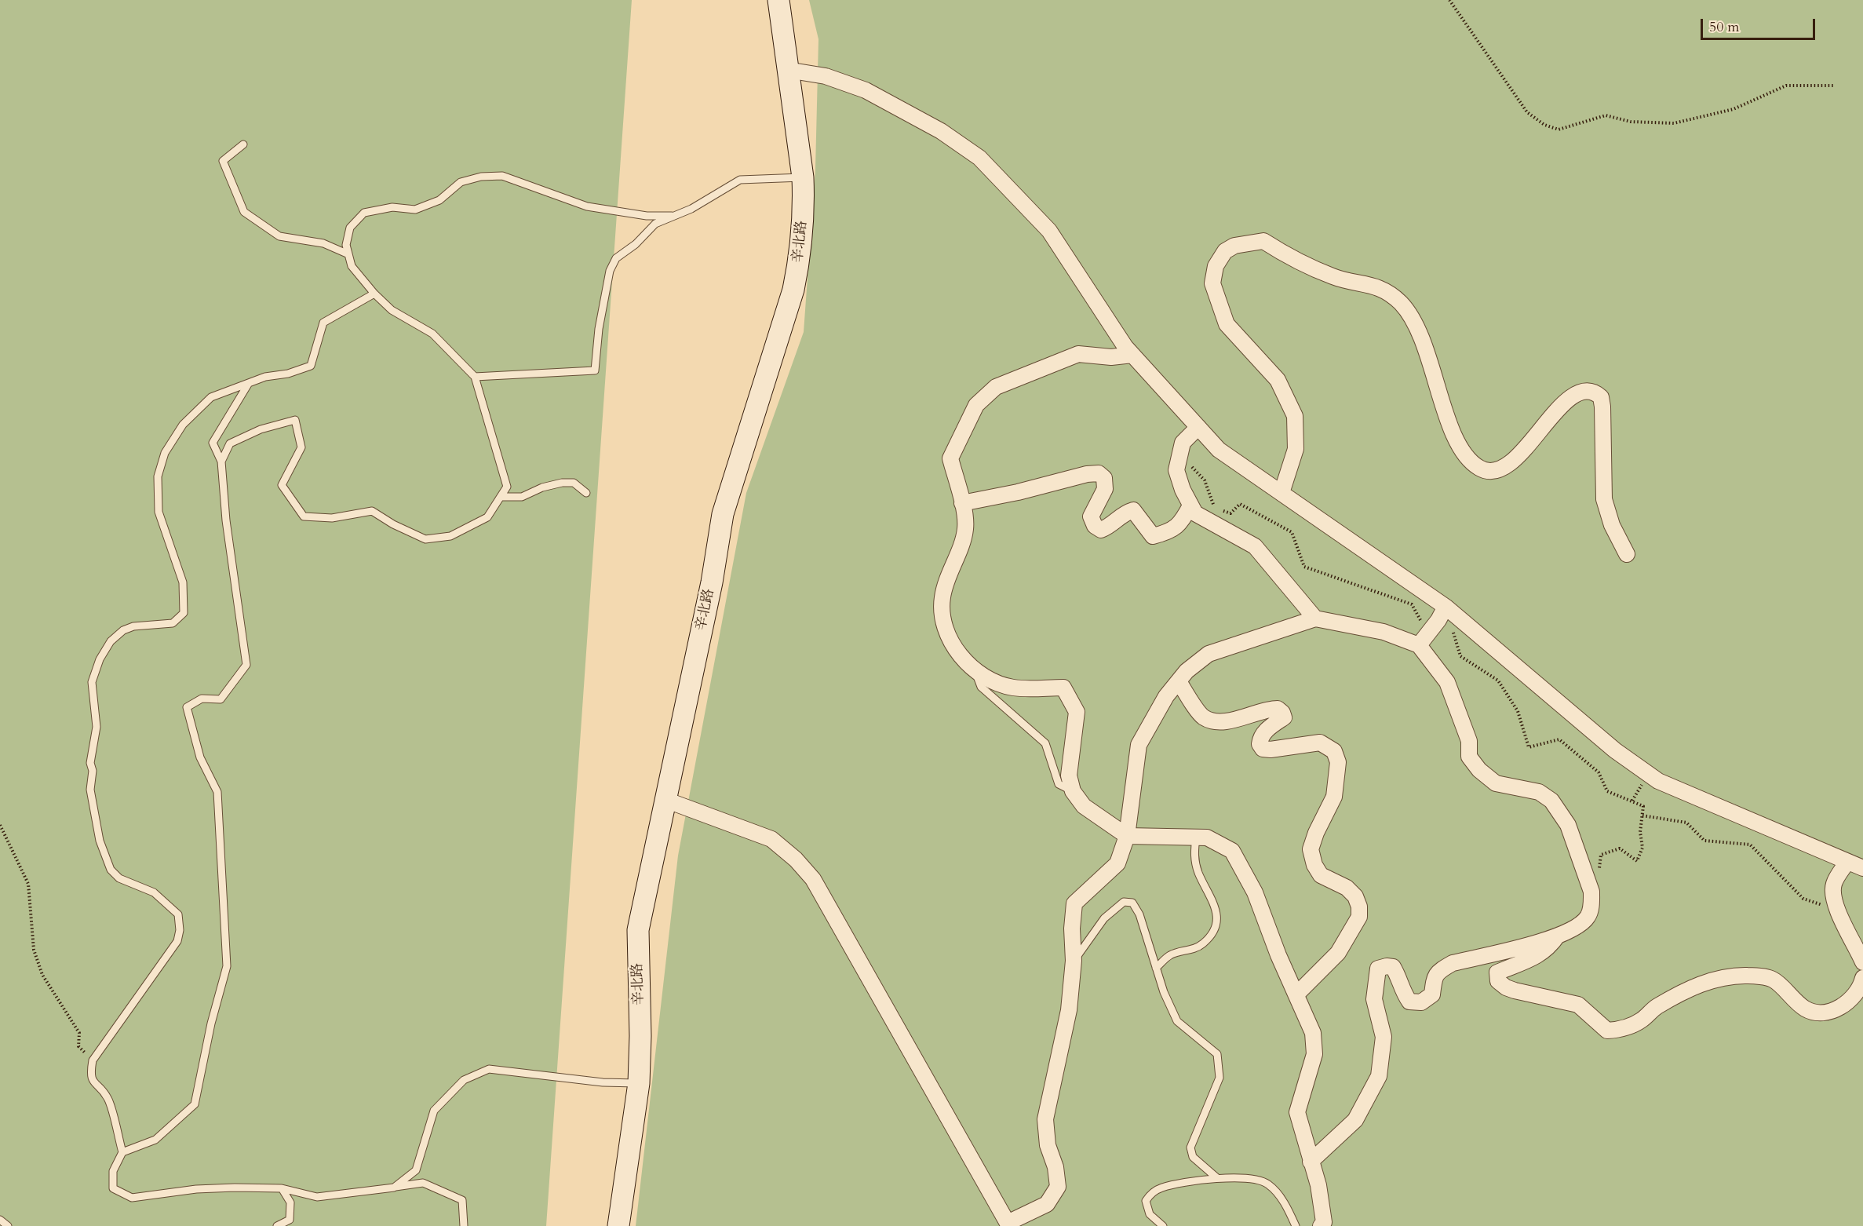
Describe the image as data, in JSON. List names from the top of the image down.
{
  "streets": {
    "main road": ["辛北路"]
  },
  "scale_bar": "50 m"
}
